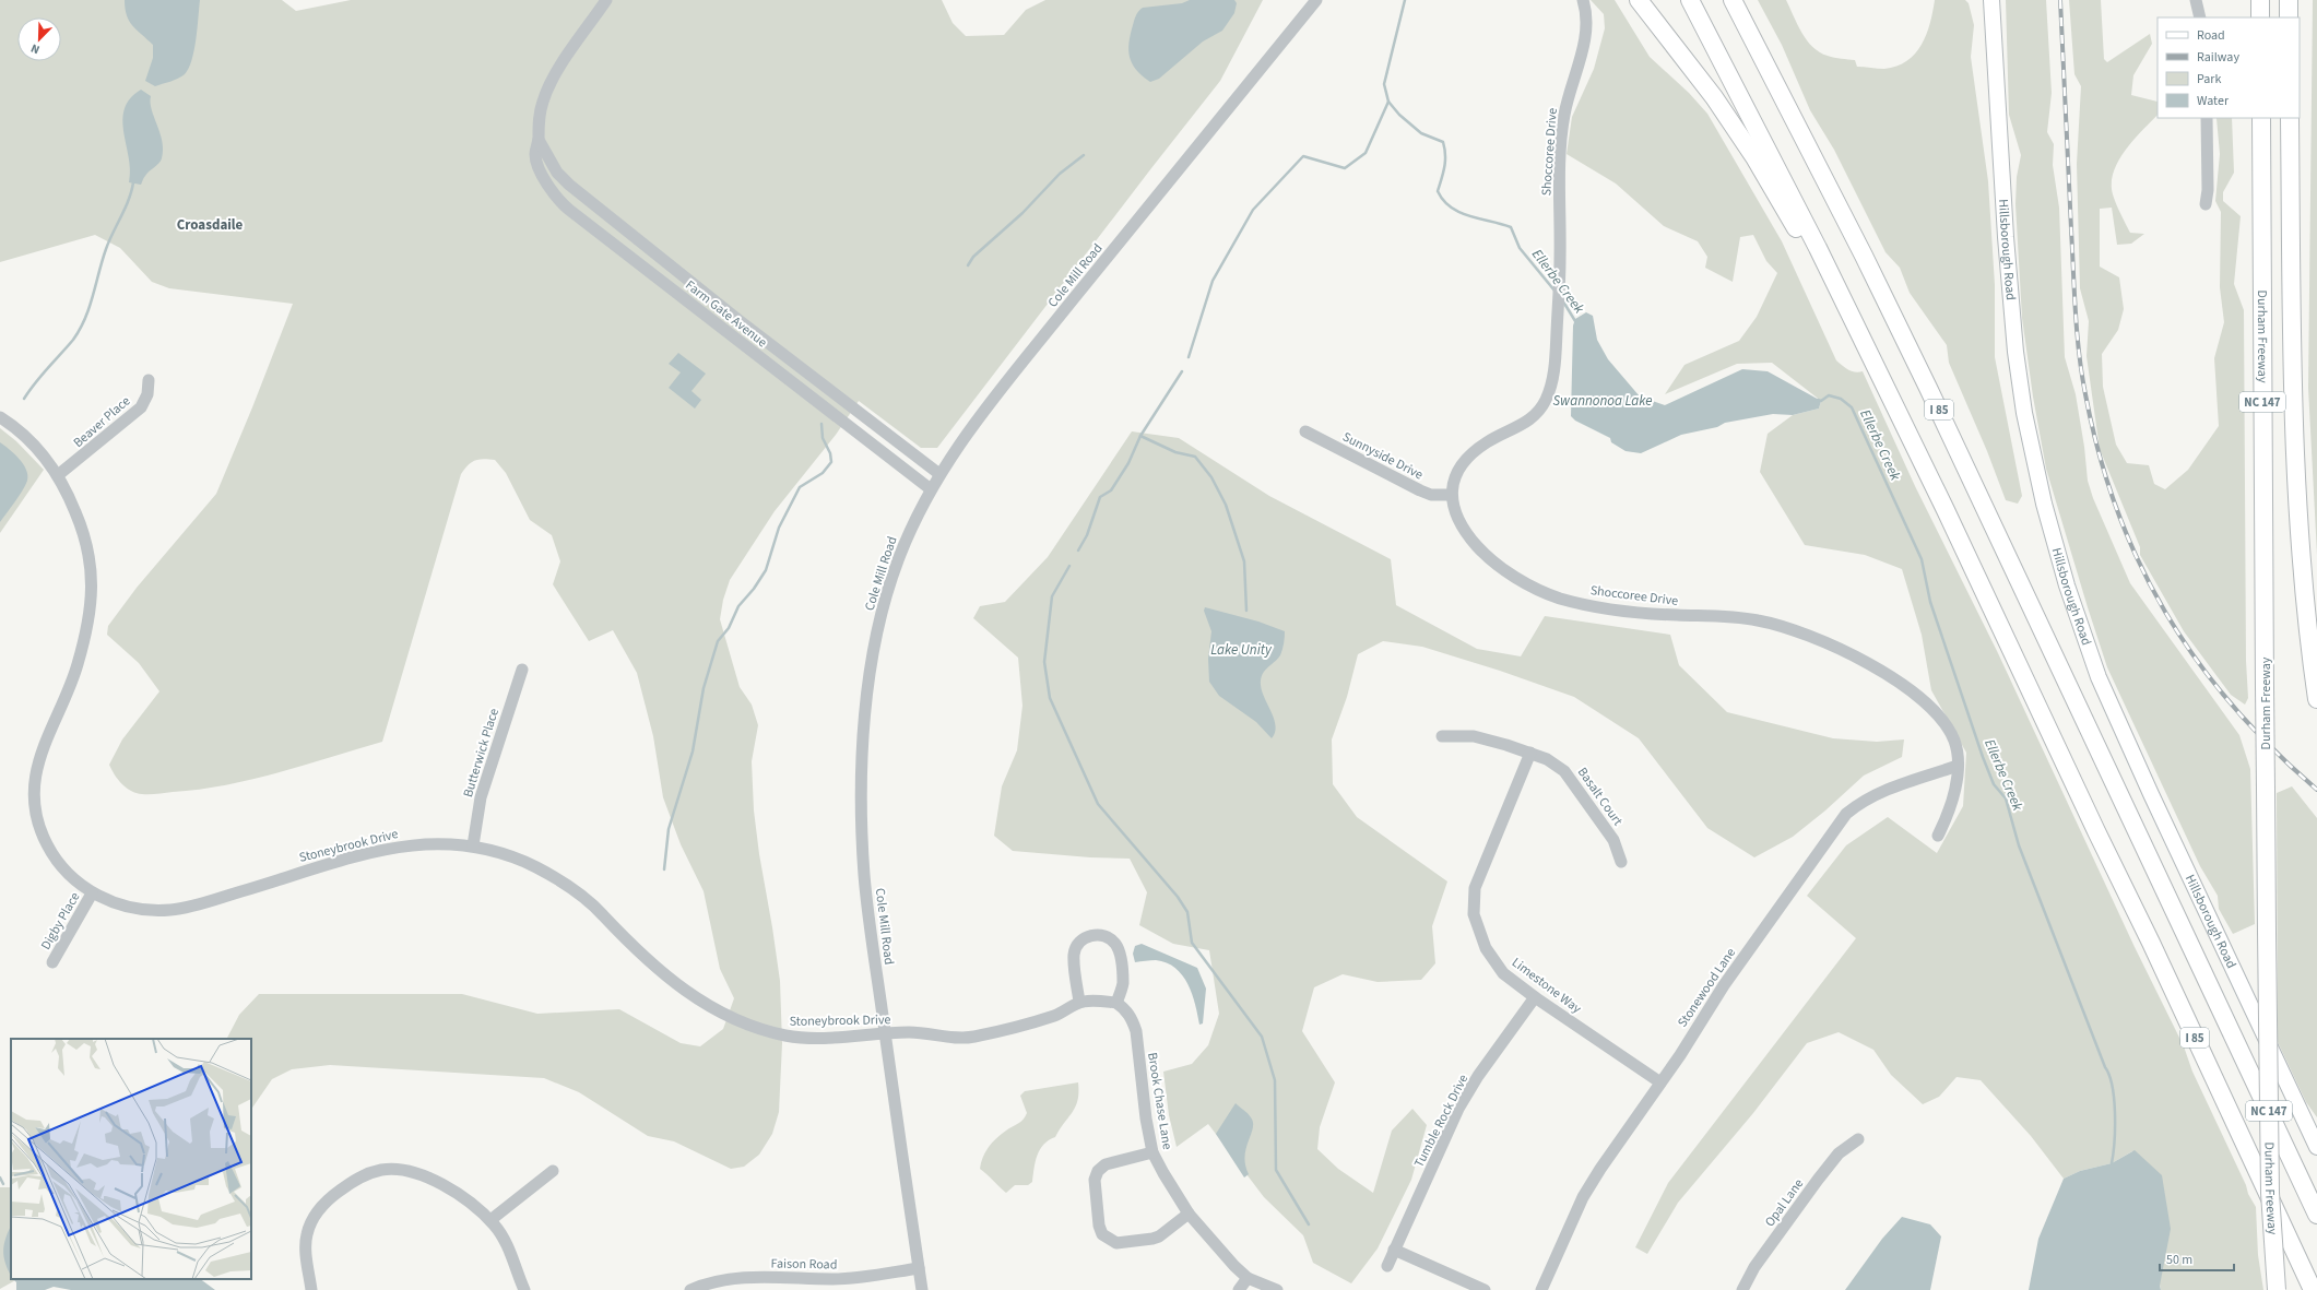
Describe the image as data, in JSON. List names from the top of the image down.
{
  "streets": {
    "highway": ["Durham Freeway", "NC 147", "I 85"],
    "main road": ["Hillsborough Road"],
    "street": [
      "Shoccoree Drive",
      "Cole Mill Road",
      "Farm Gate Avenue",
      "Beaver Place",
      "Sunnyside Drive",
      "Butterwick Place",
      "Basalt Court",
      "Stoneybrook Drive",
      "Digby Place",
      "Limestone Way",
      "Stonewood Lane",
      "Brook Chase Lane",
      "Tumble Rock Drive",
      "Opal Lane",
      "Faison Road"
    ]
  },
  "crossings": [
    ["Shoccoree Drive", "Sunnyside Drive"],
    ["Shoccoree Drive", "Stonewood Lane"],
    ["Cole Mill Road", "Farm Gate Avenue"],
    ["Cole Mill Road", "Stoneybrook Drive"],
    ["Cole Mill Road", "Faison Road"],
    ["Beaver Place", "Stoneybrook Drive"],
    ["Butterwick Place", "Stoneybrook Drive"],
    ["Basalt Court", "Limestone Way"],
    ["Stoneybrook Drive", "Digby Place"],
    ["Stoneybrook Drive", "Brook Chase Lane"],
    ["Limestone Way", "Stonewood Lane"],
    ["Limestone Way", "Tumble Rock Drive"]
  ],
  "districts": ["Croasdaile"],
  "water": ["Ellerbe Creek", "Swannonoa Lake", "Lake Unity"],
  "legend": [
    "Road",
    "Railway",
    "Park",
    "Water"
  ],
  "scale_bar": "50 m",
  "north": "bottom left"
}
